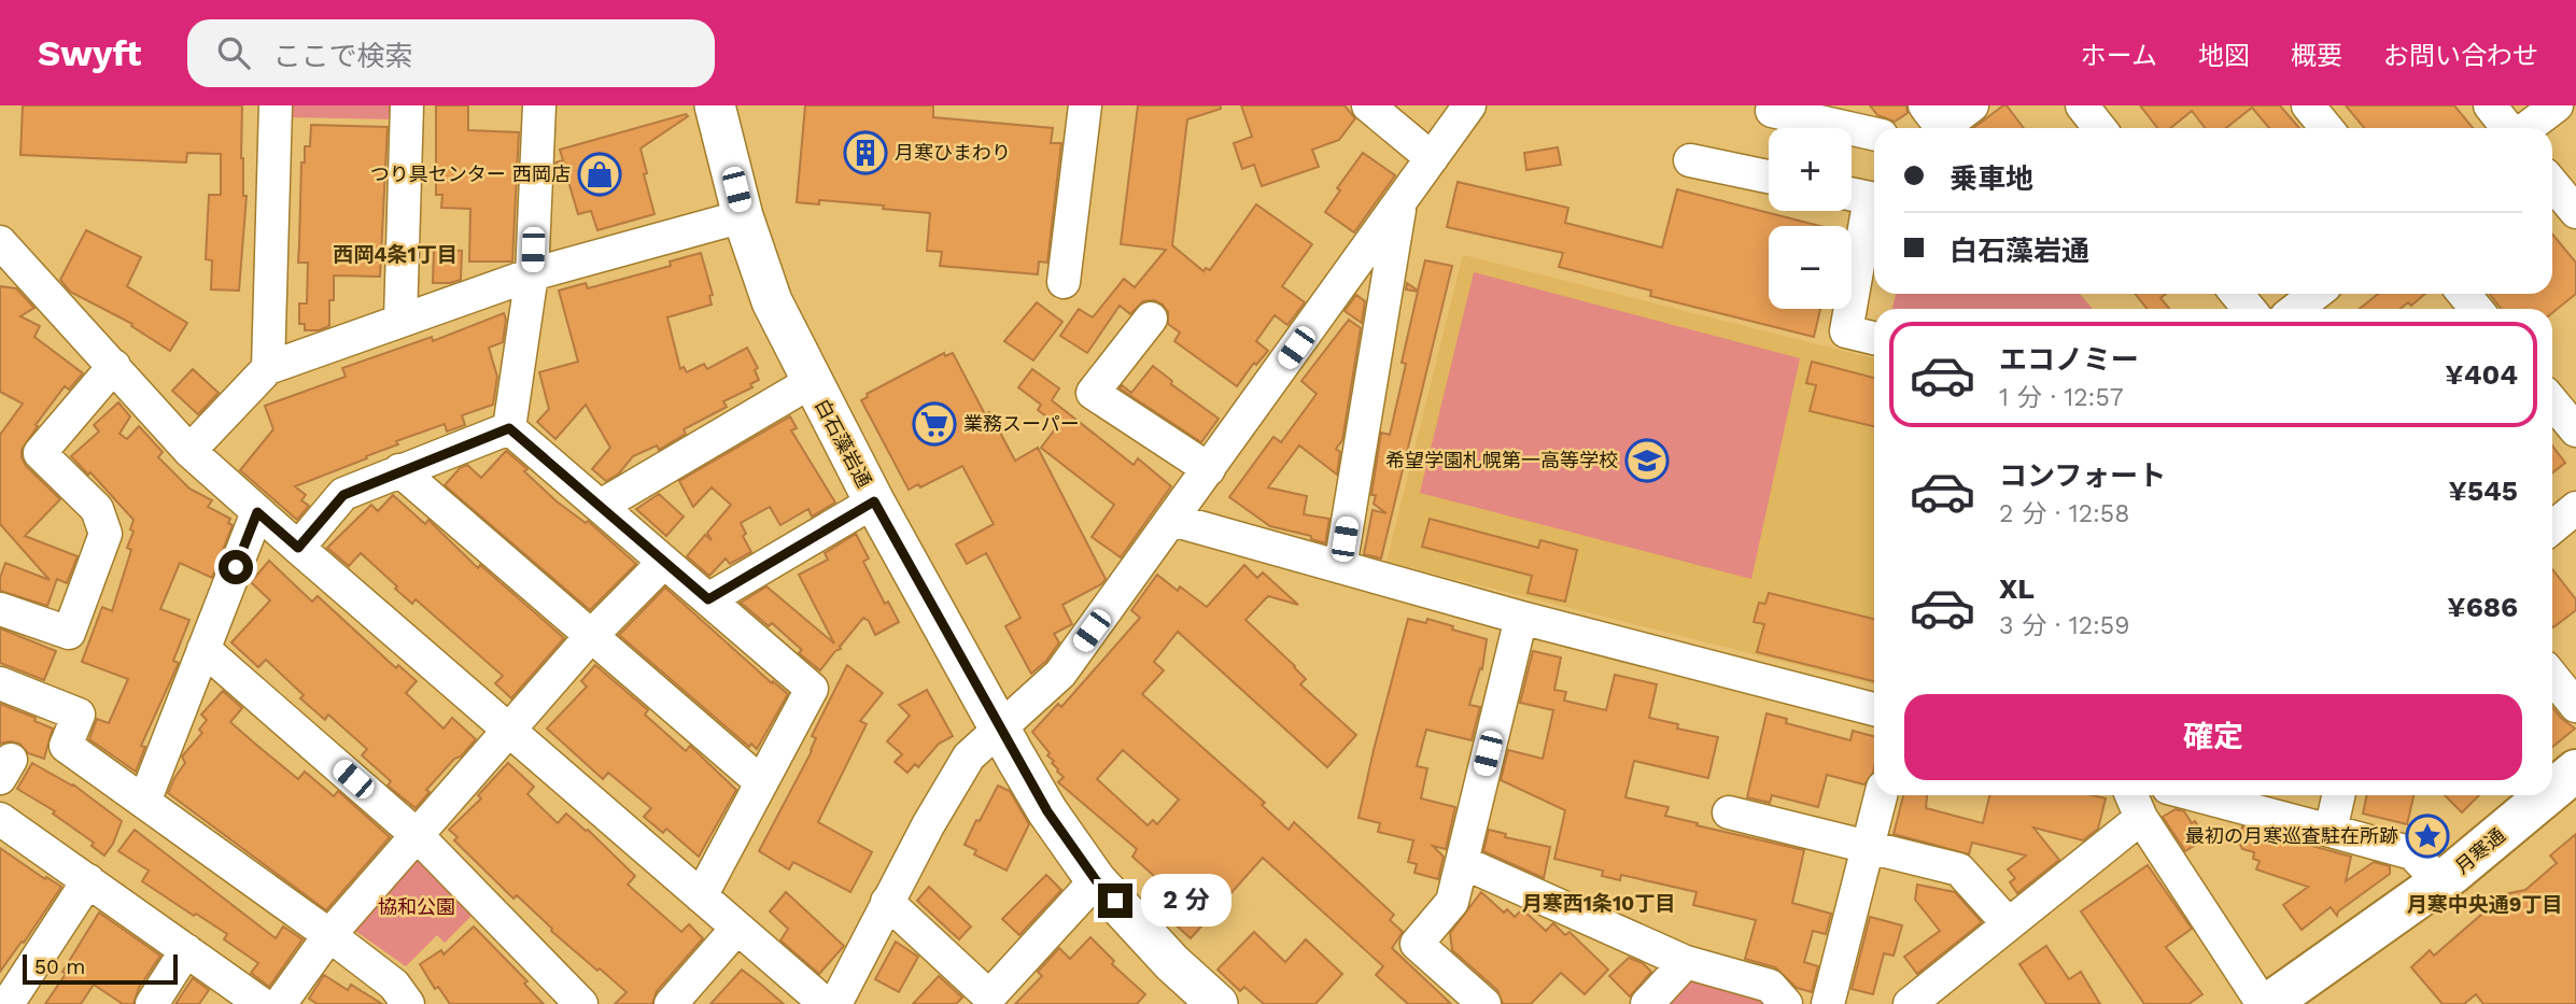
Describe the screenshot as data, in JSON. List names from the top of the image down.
{
  "streets": {
    "highway": ["月寒通"],
    "main road": ["白石藻岩通"]
  },
  "districts": ["西岡4条1丁目", "月寒西1条10丁目", "月寒中央通9丁目"],
  "parks": ["協和公園"],
  "places": {
    "building": ["月寒ひまわり"],
    "shop": ["つり具センター 西岡店"],
    "supermarket": ["業務スーパー"],
    "school or university": ["希望学園札幌第一高等学校"],
    "place": ["最初の月寒巡査駐在所跡"]
  },
  "scale_bar": "50 m",
  "page": {
    "header": "Swyft",
    "search": "ここで検索",
    "nav": [
      "ホーム",
      "地図",
      "概要",
      "お問い合わせ"
    ],
    "map_buttons": ["+", "−"],
    "banner": ["乗車地", "白石藻岩通"],
    "list": [
      {
        "name": "エコノミー",
        "note": "1 分 · 12:57",
        "value": "¥404"
      },
      {
        "name": "コンフォート",
        "note": "2 分 · 12:58",
        "value": "¥545"
      },
      {
        "name": "XL",
        "note": "3 分 · 12:59",
        "value": "¥686"
      }
    ],
    "buttons": "確定",
    "bubble": "2 分",
    "scale": "50 m"
  }
}
